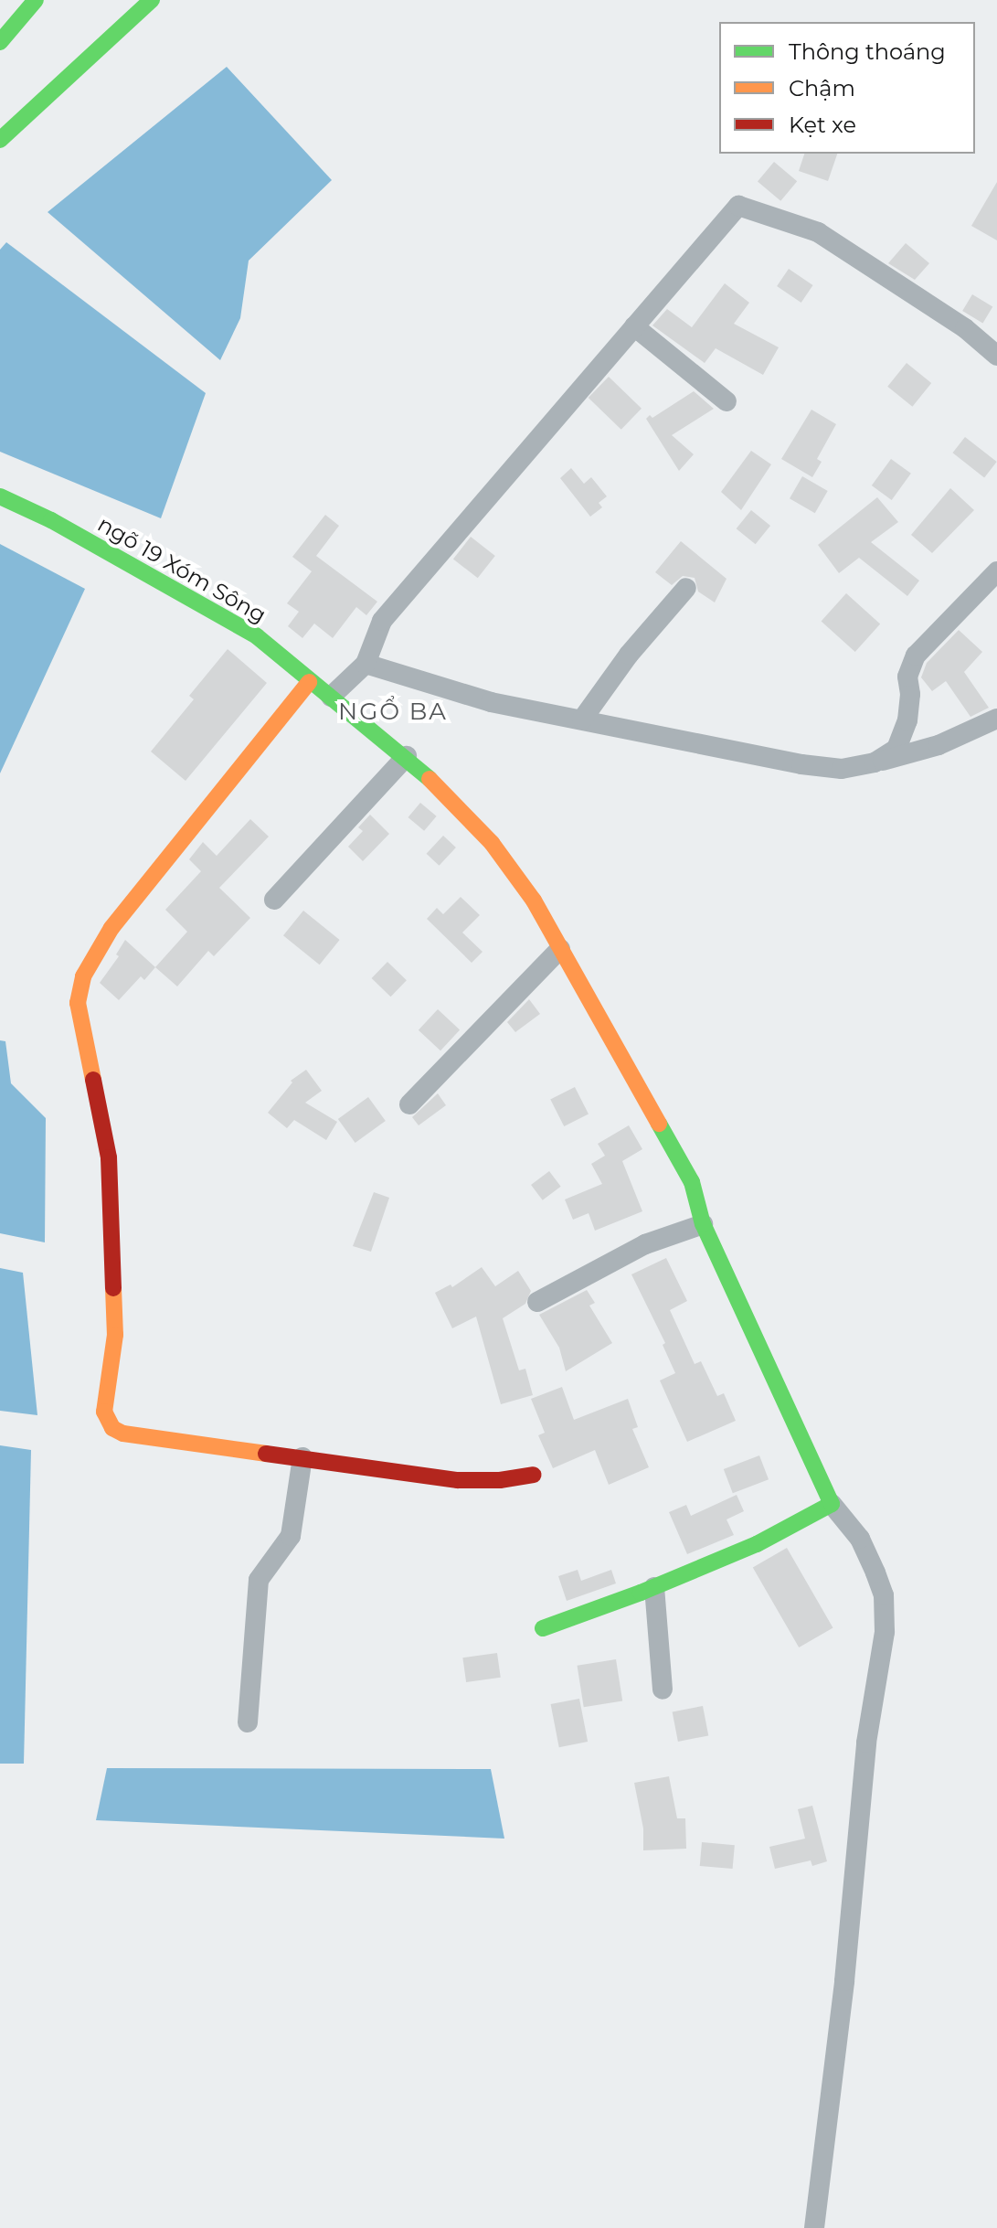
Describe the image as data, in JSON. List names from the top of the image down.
{
  "streets": {
    "street": ["ngõ 19 Xóm Sông"]
  },
  "districts": ["NGỔ BA"],
  "legend": ["Thông thoáng", "Chậm", "Kẹt xe"]
}
